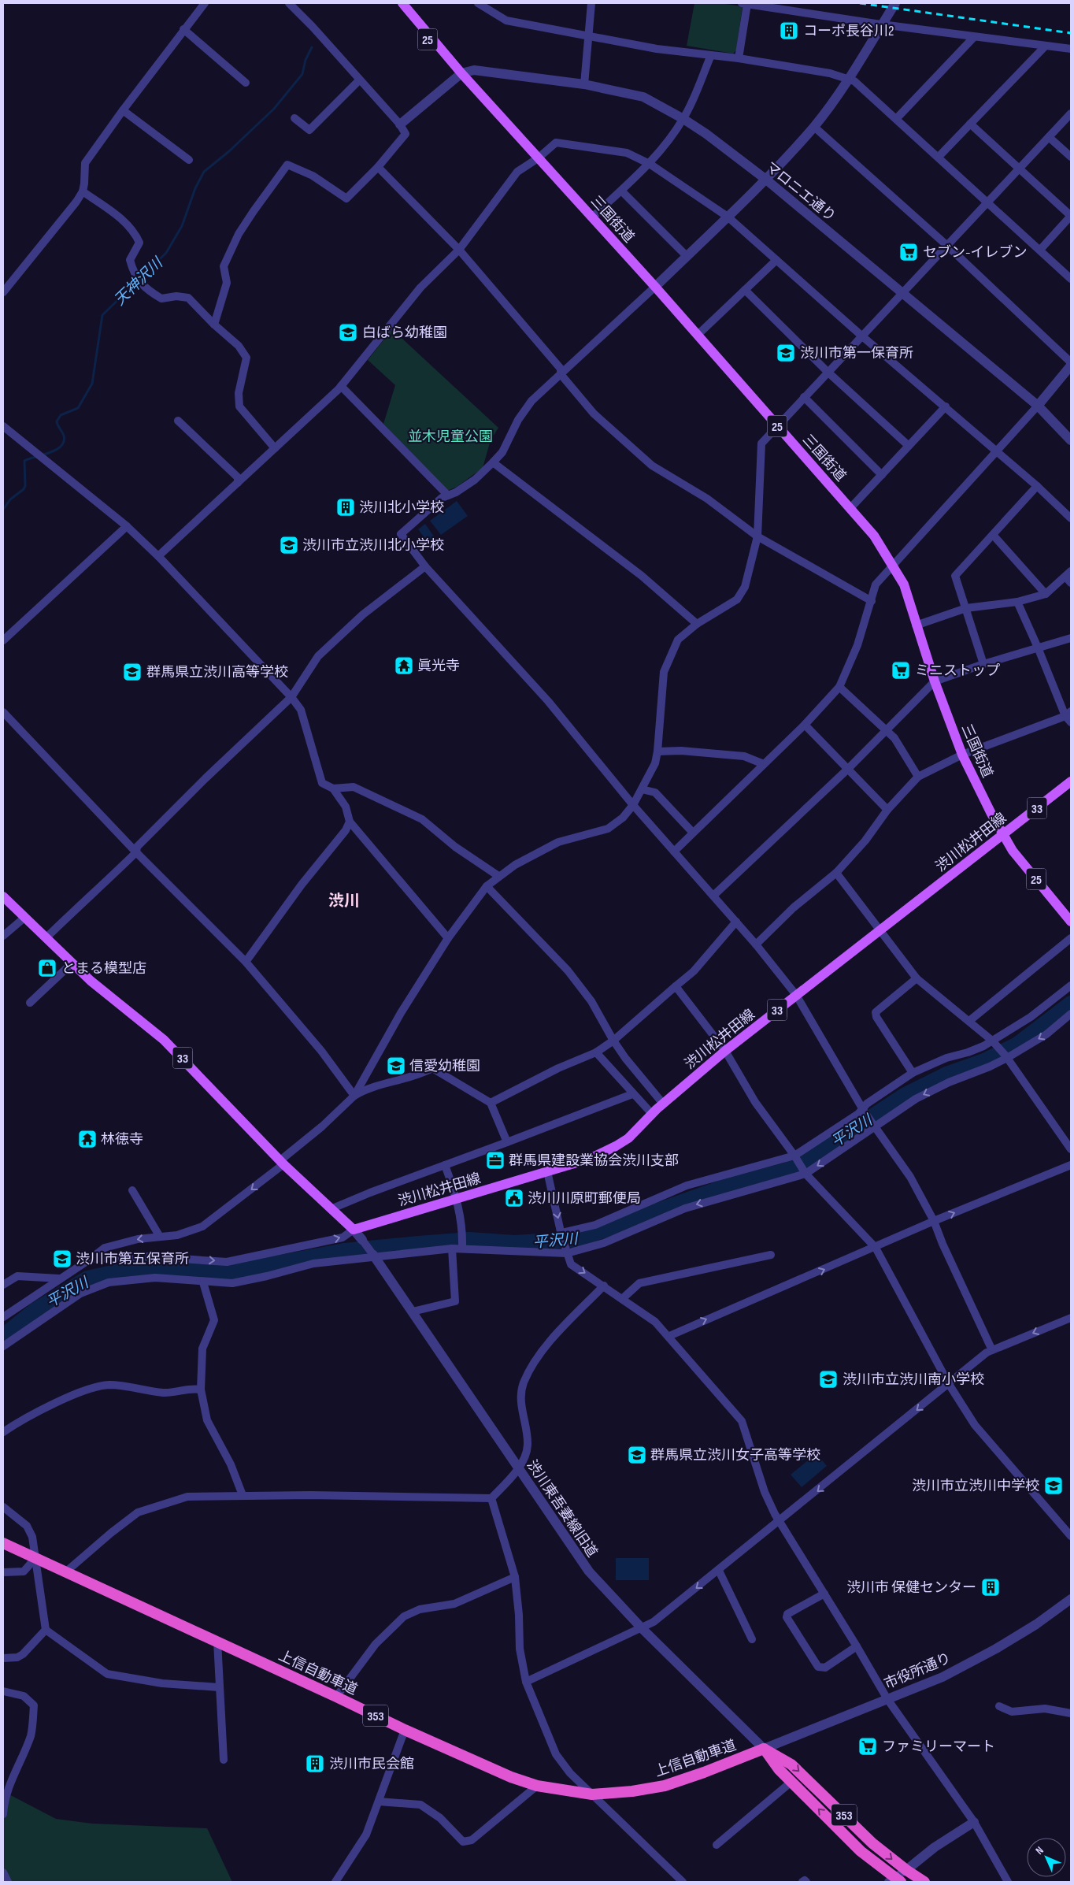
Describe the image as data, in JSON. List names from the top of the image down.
{
  "streets": {
    "highway": ["上信自動車道", "353"],
    "main road": [
      "25",
      "三国街道",
      "33",
      "渋川松井田線"
    ],
    "street": ["マロニエ通り", "渋川東吾妻線旧道", "市役所通り"]
  },
  "crossings": [
    ["マロニエ通り", "三国街道"],
    ["三国街道", "渋川松井田線"],
    ["33", "渋川松井田線"],
    ["渋川東吾妻線旧道", "市役所通り"],
    ["渋川東吾妻線旧道", "上信自動車道"],
    ["渋川東吾妻線旧道", "353"],
    ["市役所通り", "上信自動車道"],
    ["市役所通り", "353"],
    ["上信自動車道", "353"]
  ],
  "districts": ["渋川"],
  "water": ["天神沢川", "平沢川"],
  "parks": ["並木児童公園"],
  "places": {
    "building": [
      "コーポ長谷川2",
      "渋川北小学校",
      "渋川市 保健センター",
      "渋川市民会館"
    ],
    "supermarket": ["セブン-イレブン", "ミニストップ", "ファミリーマート"],
    "school or university": [
      "白ばら幼稚園",
      "渋川市第一保育所",
      "渋川市立渋川北小学校",
      "群馬県立渋川高等学校",
      "信愛幼稚園",
      "渋川市第五保育所",
      "渋川市立渋川南小学校",
      "群馬県立渋川女子高等学校",
      "渋川市立渋川中学校"
    ],
    "temple": ["眞光寺", "林徳寺"],
    "shop": ["とまる模型店"],
    "office": ["群馬県建設業協会渋川支部"],
    "public building": ["渋川川原町郵便局"]
  },
  "north": "top left"
}
